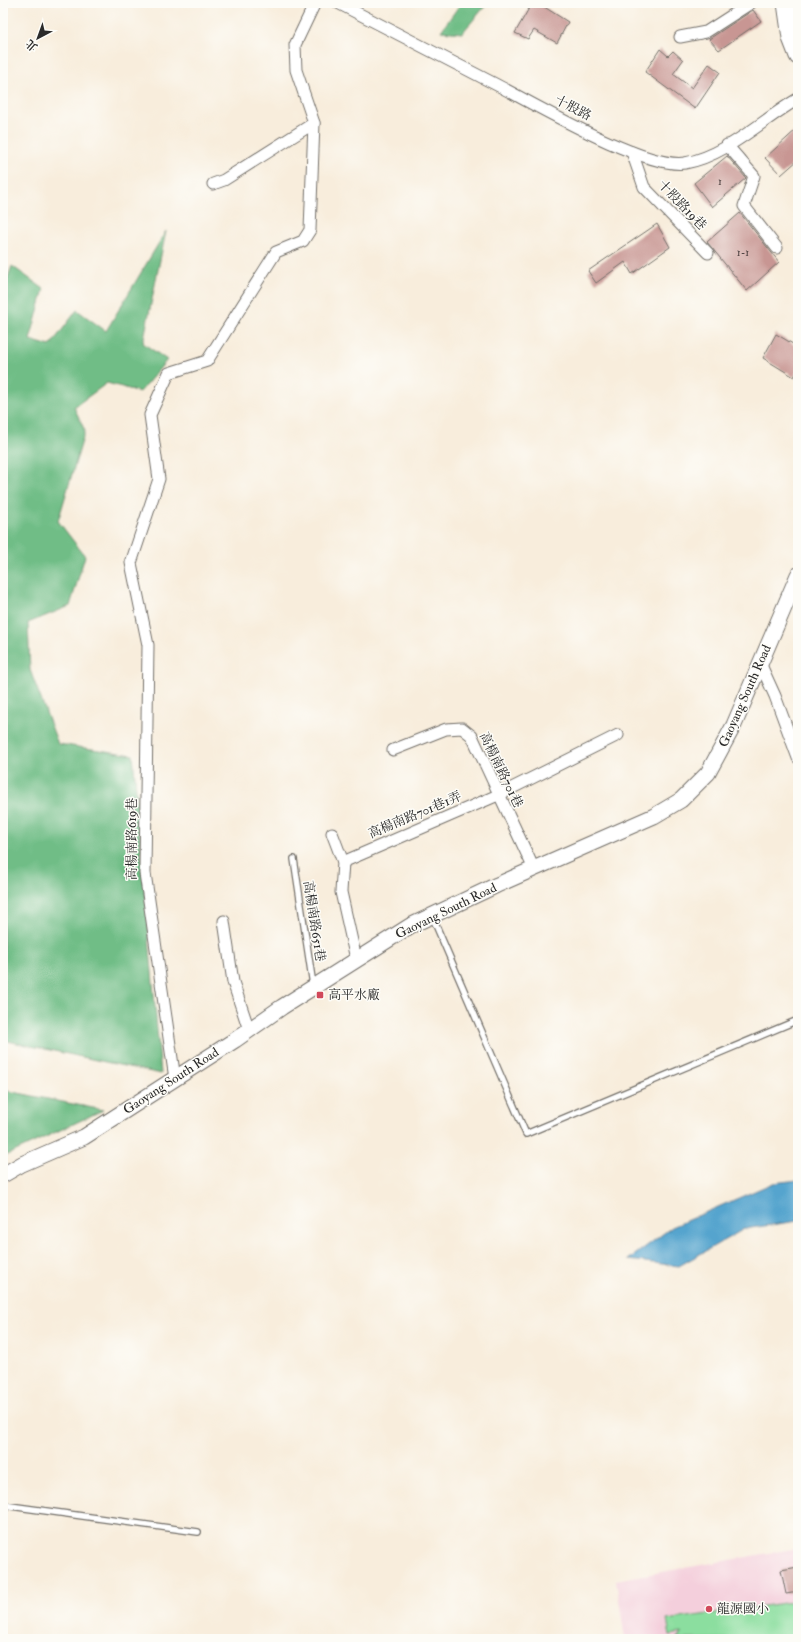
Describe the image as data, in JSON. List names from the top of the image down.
{
  "streets": {
    "street": [
      "十股路",
      "十股路19巷",
      "Gaoyang South Road",
      "高楊南路701巷",
      "高楊南路701巷1弄",
      "高楊南路619巷"
    ],
    "lane": ["高楊南路651巷"]
  },
  "crossings": [
    ["十股路", "十股路19巷"],
    ["Gaoyang South Road", "高楊南路701巷"],
    ["Gaoyang South Road", "高楊南路619巷"],
    ["Gaoyang South Road", "高楊南路651巷"],
    ["高楊南路701巷", "高楊南路701巷1弄"]
  ],
  "places": {
    "transit": ["高平水廠"],
    "other": ["龍源國小"]
  },
  "house_numbers": ["1", "1-1"],
  "north": "bottom left"
}
